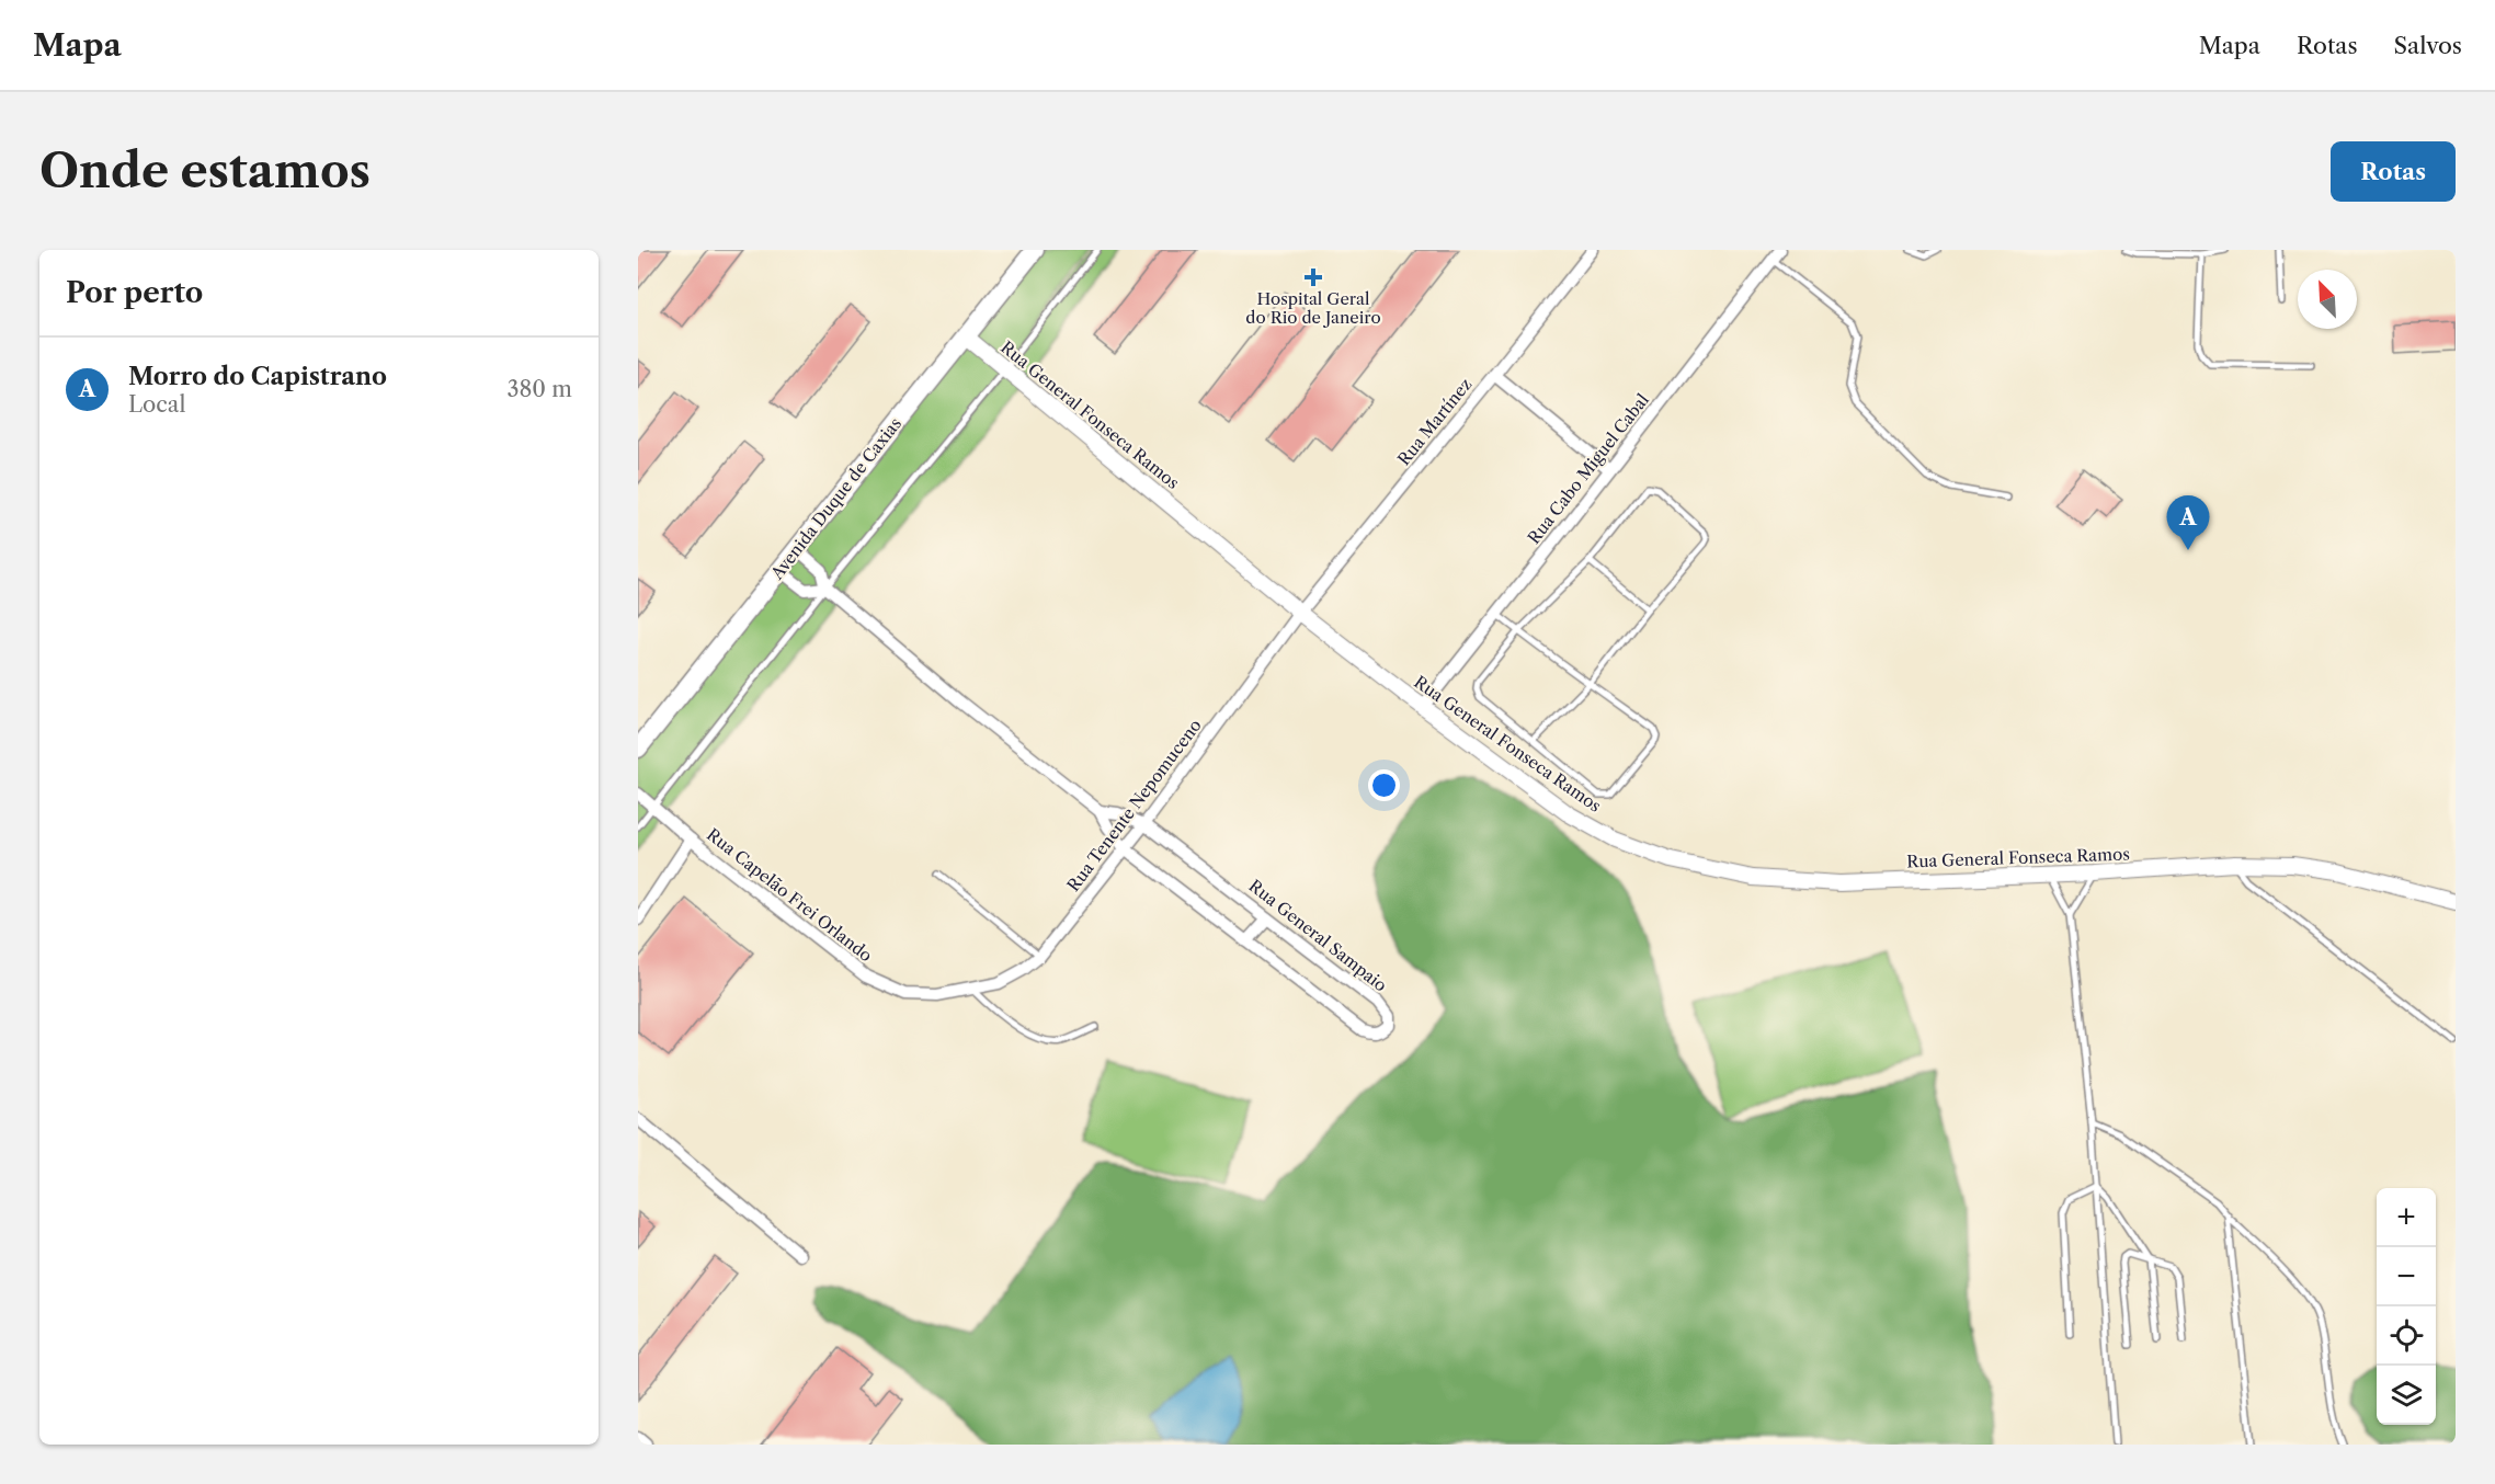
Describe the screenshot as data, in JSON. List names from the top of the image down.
{
  "streets": {
    "main road": ["Avenida Duque de Caxias"],
    "street": [
      "Rua General Fonseca Ramos",
      "Rua Martínez",
      "Rua Cabo Miguel Cabal",
      "Rua Tenente Nepomuceno",
      "Rua Capelão Frei Orlando",
      "Rua General Sampaio"
    ]
  },
  "crossings": [
    ["Rua General Fonseca Ramos", "Rua Martínez"],
    ["Rua General Fonseca Ramos", "Rua Cabo Miguel Cabal"],
    ["Rua General Fonseca Ramos", "Avenida Duque de Caxias"],
    ["Rua General Fonseca Ramos", "Rua Tenente Nepomuceno"],
    ["Rua Martínez", "Rua Tenente Nepomuceno"],
    ["Avenida Duque de Caxias", "Rua General Sampaio"],
    ["Rua Tenente Nepomuceno", "Rua Capelão Frei Orlando"],
    ["Rua Tenente Nepomuceno", "Rua General Sampaio"]
  ],
  "places": {
    "health": ["Hospital Geral do Rio de Janeiro"]
  },
  "north": "top left",
  "page": {
    "header": "Mapa",
    "nav": ["Mapa", "Rotas", "Salvos"],
    "buttons": "Rotas",
    "title": "Onde estamos",
    "heading": "Por perto",
    "list": [
      {
        "mark": "A",
        "name": "Morro do Capistrano",
        "note": "Local",
        "value": "380 m"
      }
    ],
    "pins": "A",
    "map_buttons": ["+", "−"]
  }
}
